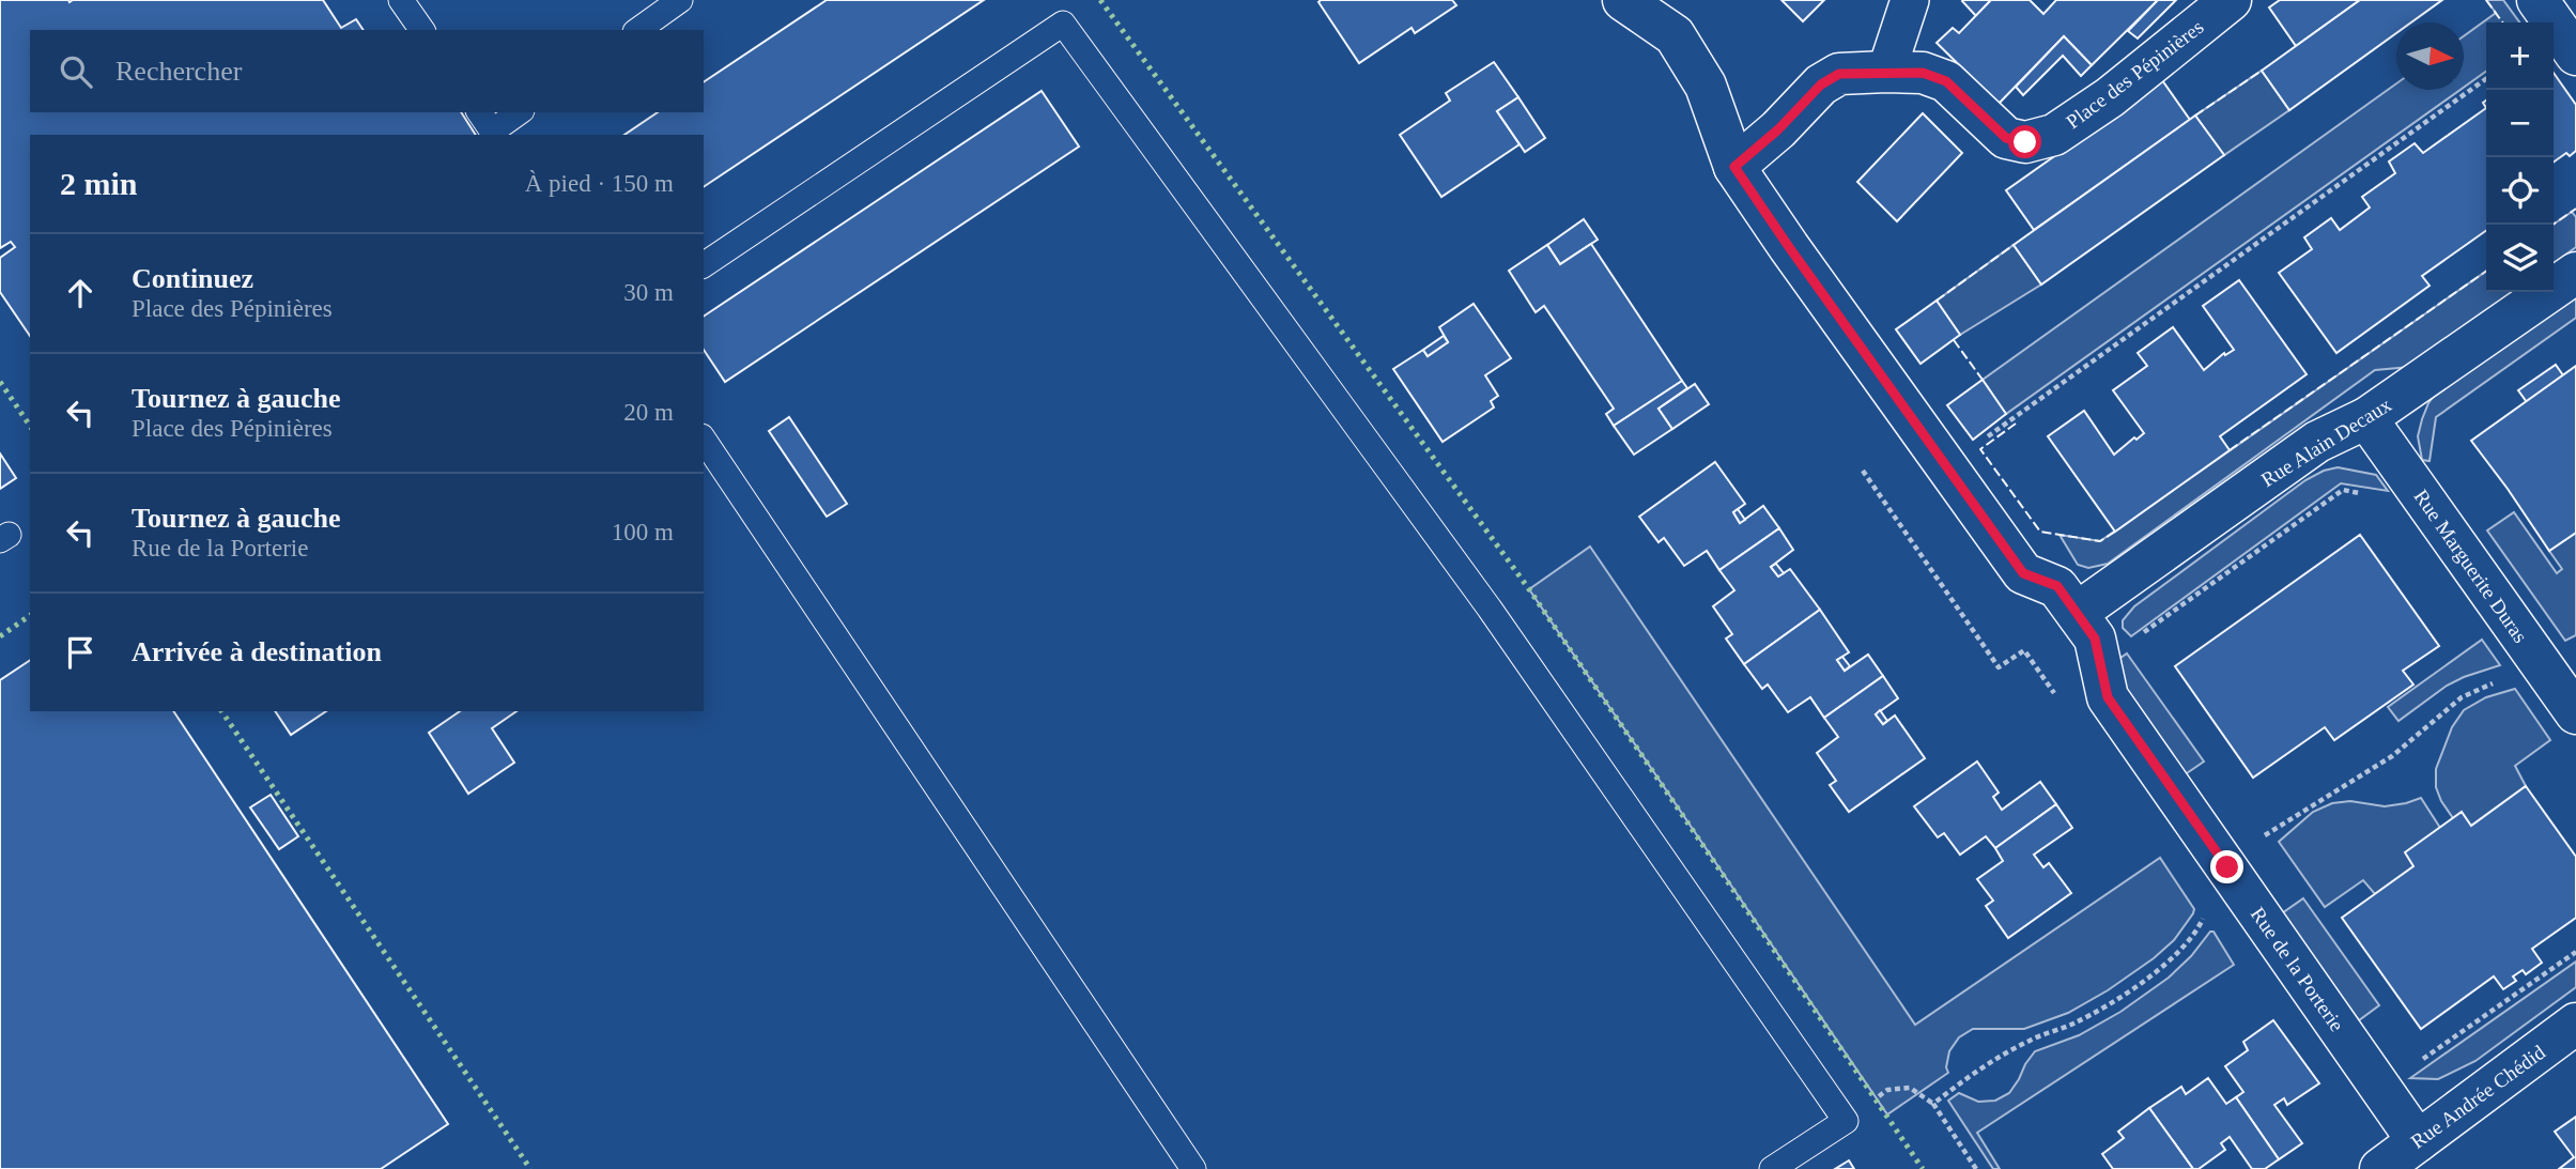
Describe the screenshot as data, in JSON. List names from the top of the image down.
{
  "streets": {
    "street": [
      "Place des Pépinières",
      "Rue Alain Decaux",
      "Rue Marguerite Duras",
      "Rue de la Porterie",
      "Rue Andrée Chédid"
    ]
  },
  "crossings": [
    ["Place des Pépinières", "Rue de la Porterie"],
    ["Rue Alain Decaux", "Rue Marguerite Duras"],
    ["Rue Alain Decaux", "Rue de la Porterie"],
    ["Rue de la Porterie", "Rue Andrée Chédid"]
  ],
  "north": "right",
  "page": {
    "map_buttons": ["+", "−"],
    "search": "Rechercher",
    "heading": ["2 min", "À pied · 150 m"],
    "list": [
      ["Continuez", "Place des Pépinières", "30 m"],
      ["Tournez à gauche", "Place des Pépinières", "20 m"],
      ["Tournez à gauche", "Rue de la Porterie", "100 m"],
      "Arrivée à destination"
    ]
  }
}
